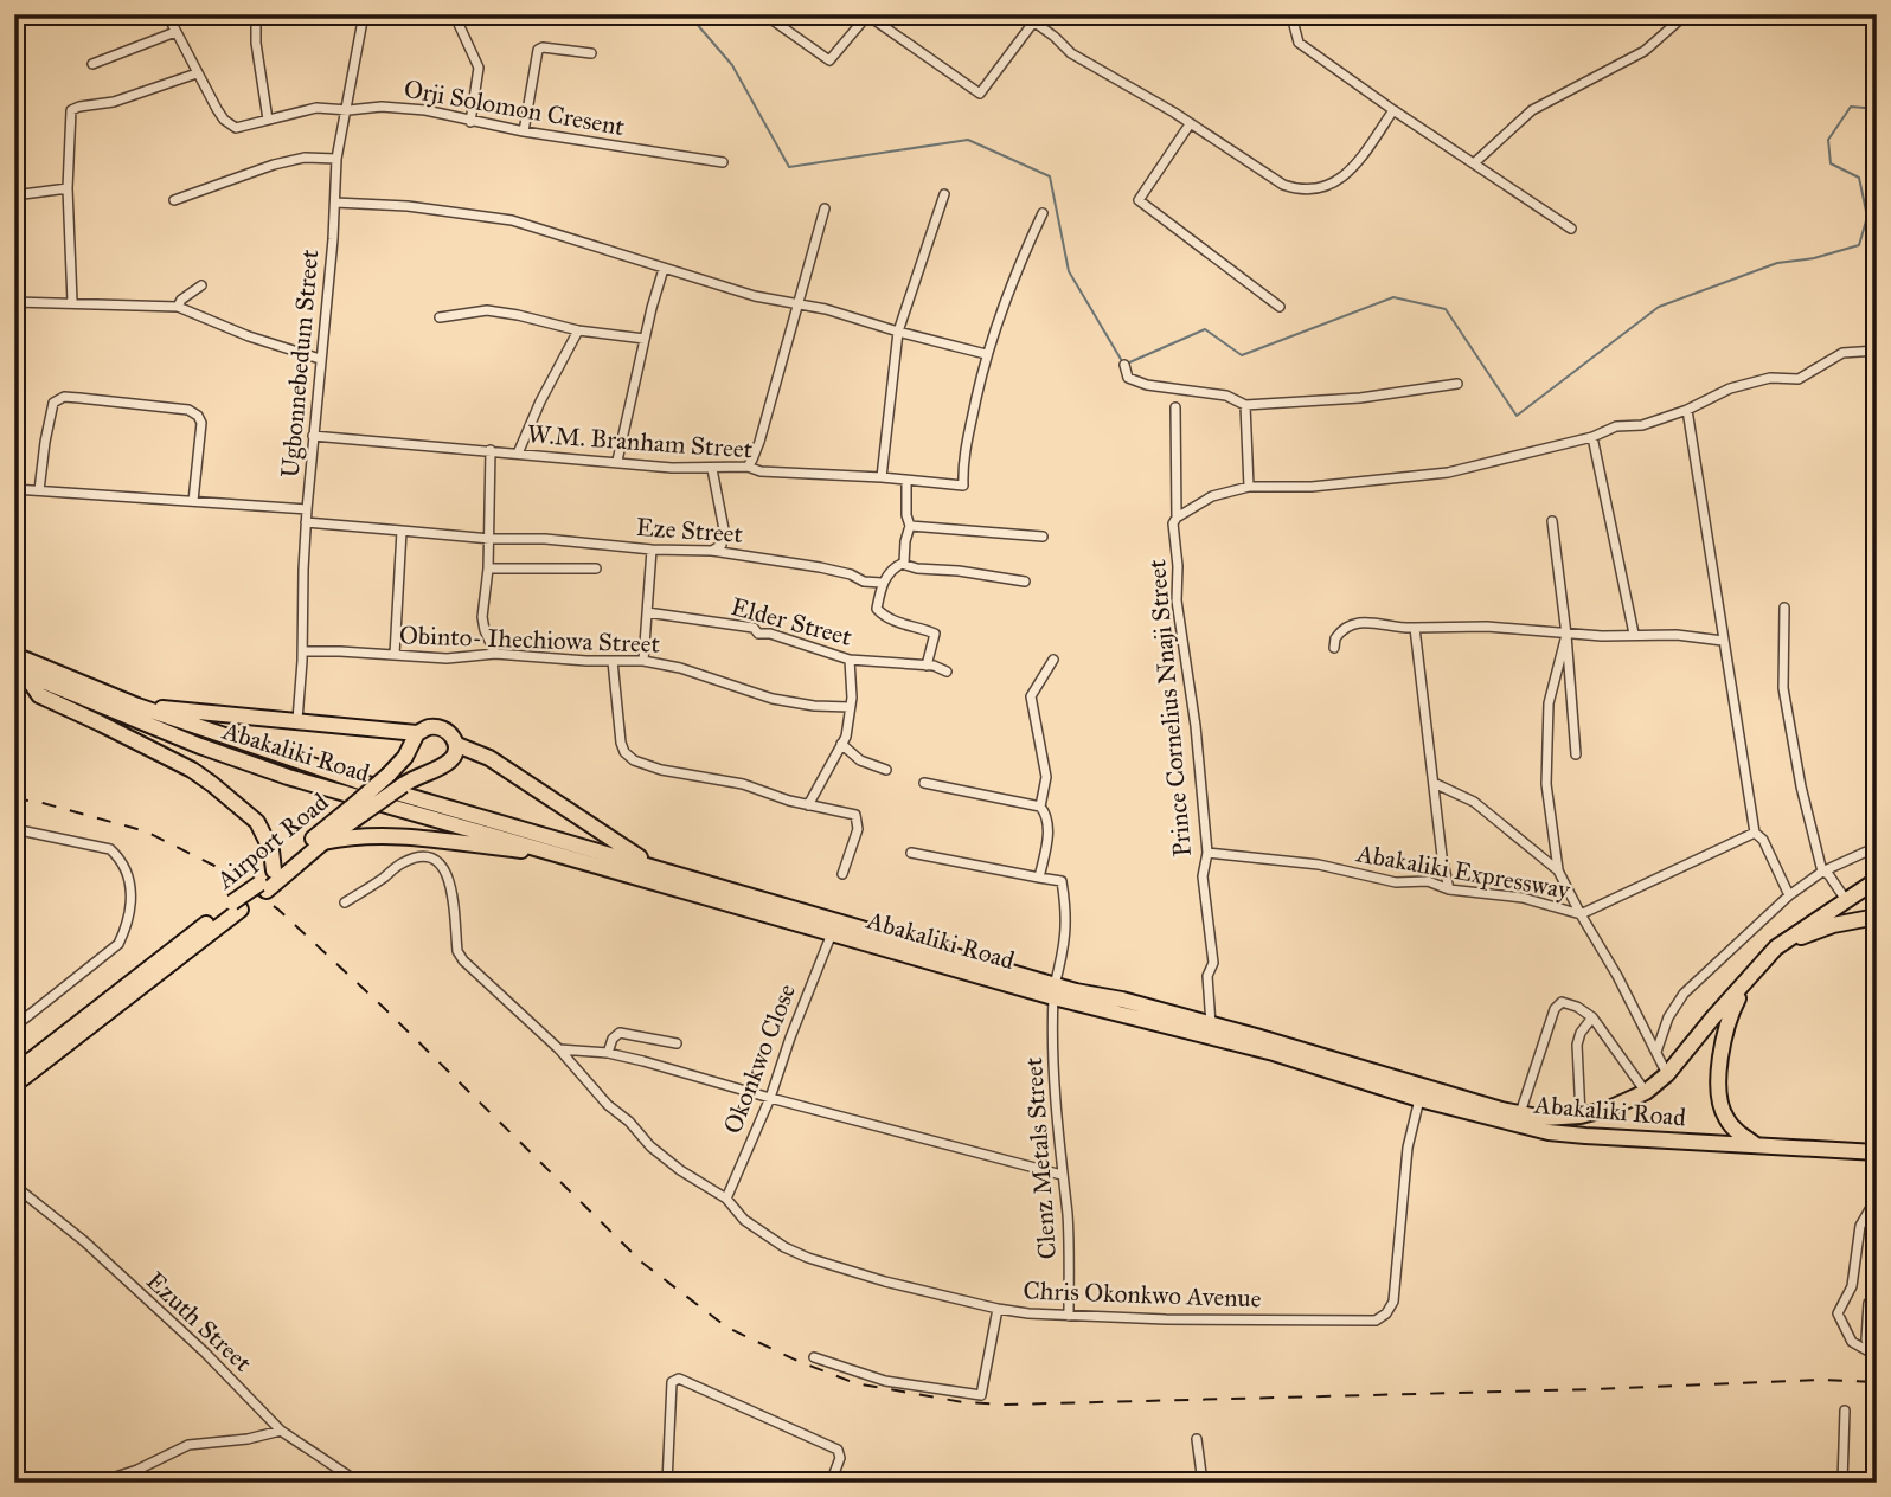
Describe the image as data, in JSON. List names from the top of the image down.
{
  "streets": {
    "main road": ["Abakaliki Road", "Airport Road"],
    "street": [
      "Orji Solomon Cresent",
      "Ugbonnebedum Street",
      "W.M. Branham Street",
      "Eze Street",
      "Elder Street",
      "Obinto- Ihechiowa Street",
      "Prince Cornelius Nnaji Street",
      "Abakaliki Expressway",
      "Okonkwo Close",
      "Clenz Metals Street",
      "Chris Okonkwo Avenue",
      "Ezuth Street"
    ]
  },
  "crossings": [
    ["Orji Solomon Cresent", "Ugbonnebedum Street"],
    ["Ugbonnebedum Street", "W.M. Branham Street"],
    ["Ugbonnebedum Street", "Eze Street"],
    ["Ugbonnebedum Street", "Obinto- Ihechiowa Street"],
    ["Prince Cornelius Nnaji Street", "Abakaliki Road"],
    ["Prince Cornelius Nnaji Street", "Abakaliki Expressway"],
    ["Abakaliki Road", "Abakaliki Expressway"],
    ["Abakaliki Road", "Okonkwo Close"],
    ["Abakaliki Road", "Clenz Metals Street"],
    ["Abakaliki Road", "Chris Okonkwo Avenue"],
    ["Okonkwo Close", "Chris Okonkwo Avenue"],
    ["Clenz Metals Street", "Chris Okonkwo Avenue"]
  ]
}
